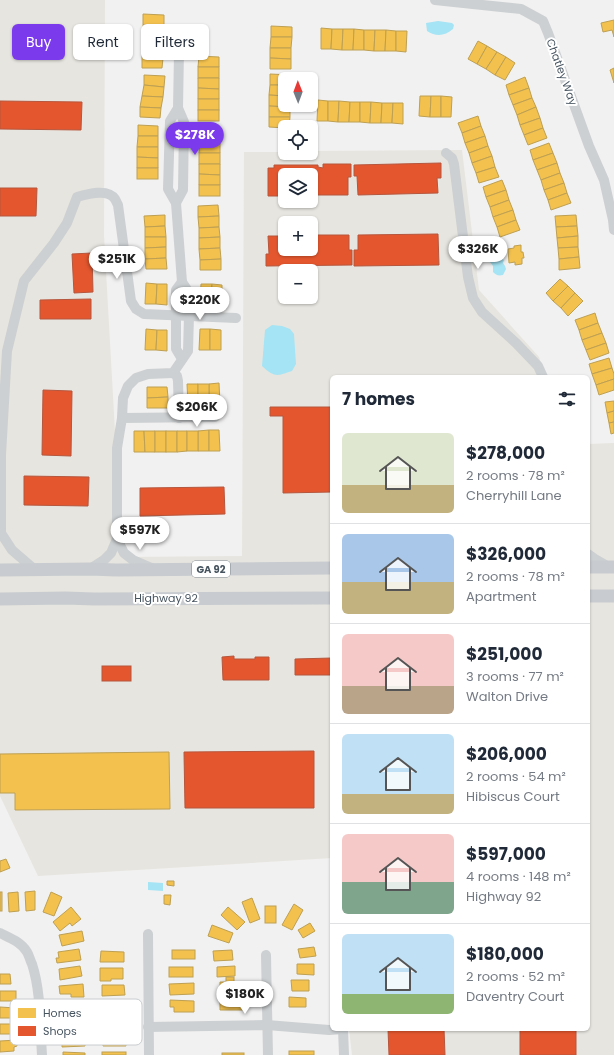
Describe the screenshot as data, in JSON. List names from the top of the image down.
{
  "streets": {
    "main road": ["GA 92", "Highway 92"],
    "street": ["Chatley Way"]
  },
  "legend": ["Homes", "Shops"],
  "north": "top",
  "page": {
    "chip": ["Buy", "Rent", "Filters"],
    "map_buttons": ["+", "−"],
    "price": [
      "$278K",
      "$326K",
      "$251K",
      "$220K",
      "$206K",
      "$597K",
      "$180K"
    ],
    "heading": "7 homes",
    "list": [
      {
        "name": "$278,000",
        "note": "2 rooms · 78 m² · Cherryhill Lane"
      },
      {
        "name": "$326,000",
        "note": "2 rooms · 78 m² · Apartment"
      },
      {
        "name": "$251,000",
        "note": "3 rooms · 77 m² · Walton Drive"
      },
      {
        "name": "$206,000",
        "note": "2 rooms · 54 m² · Hibiscus Court"
      },
      {
        "name": "$597,000",
        "note": "4 rooms · 148 m² · Highway 92"
      },
      {
        "name": "$180,000",
        "note": "2 rooms · 52 m² · Daventry Court"
      }
    ]
  }
}
